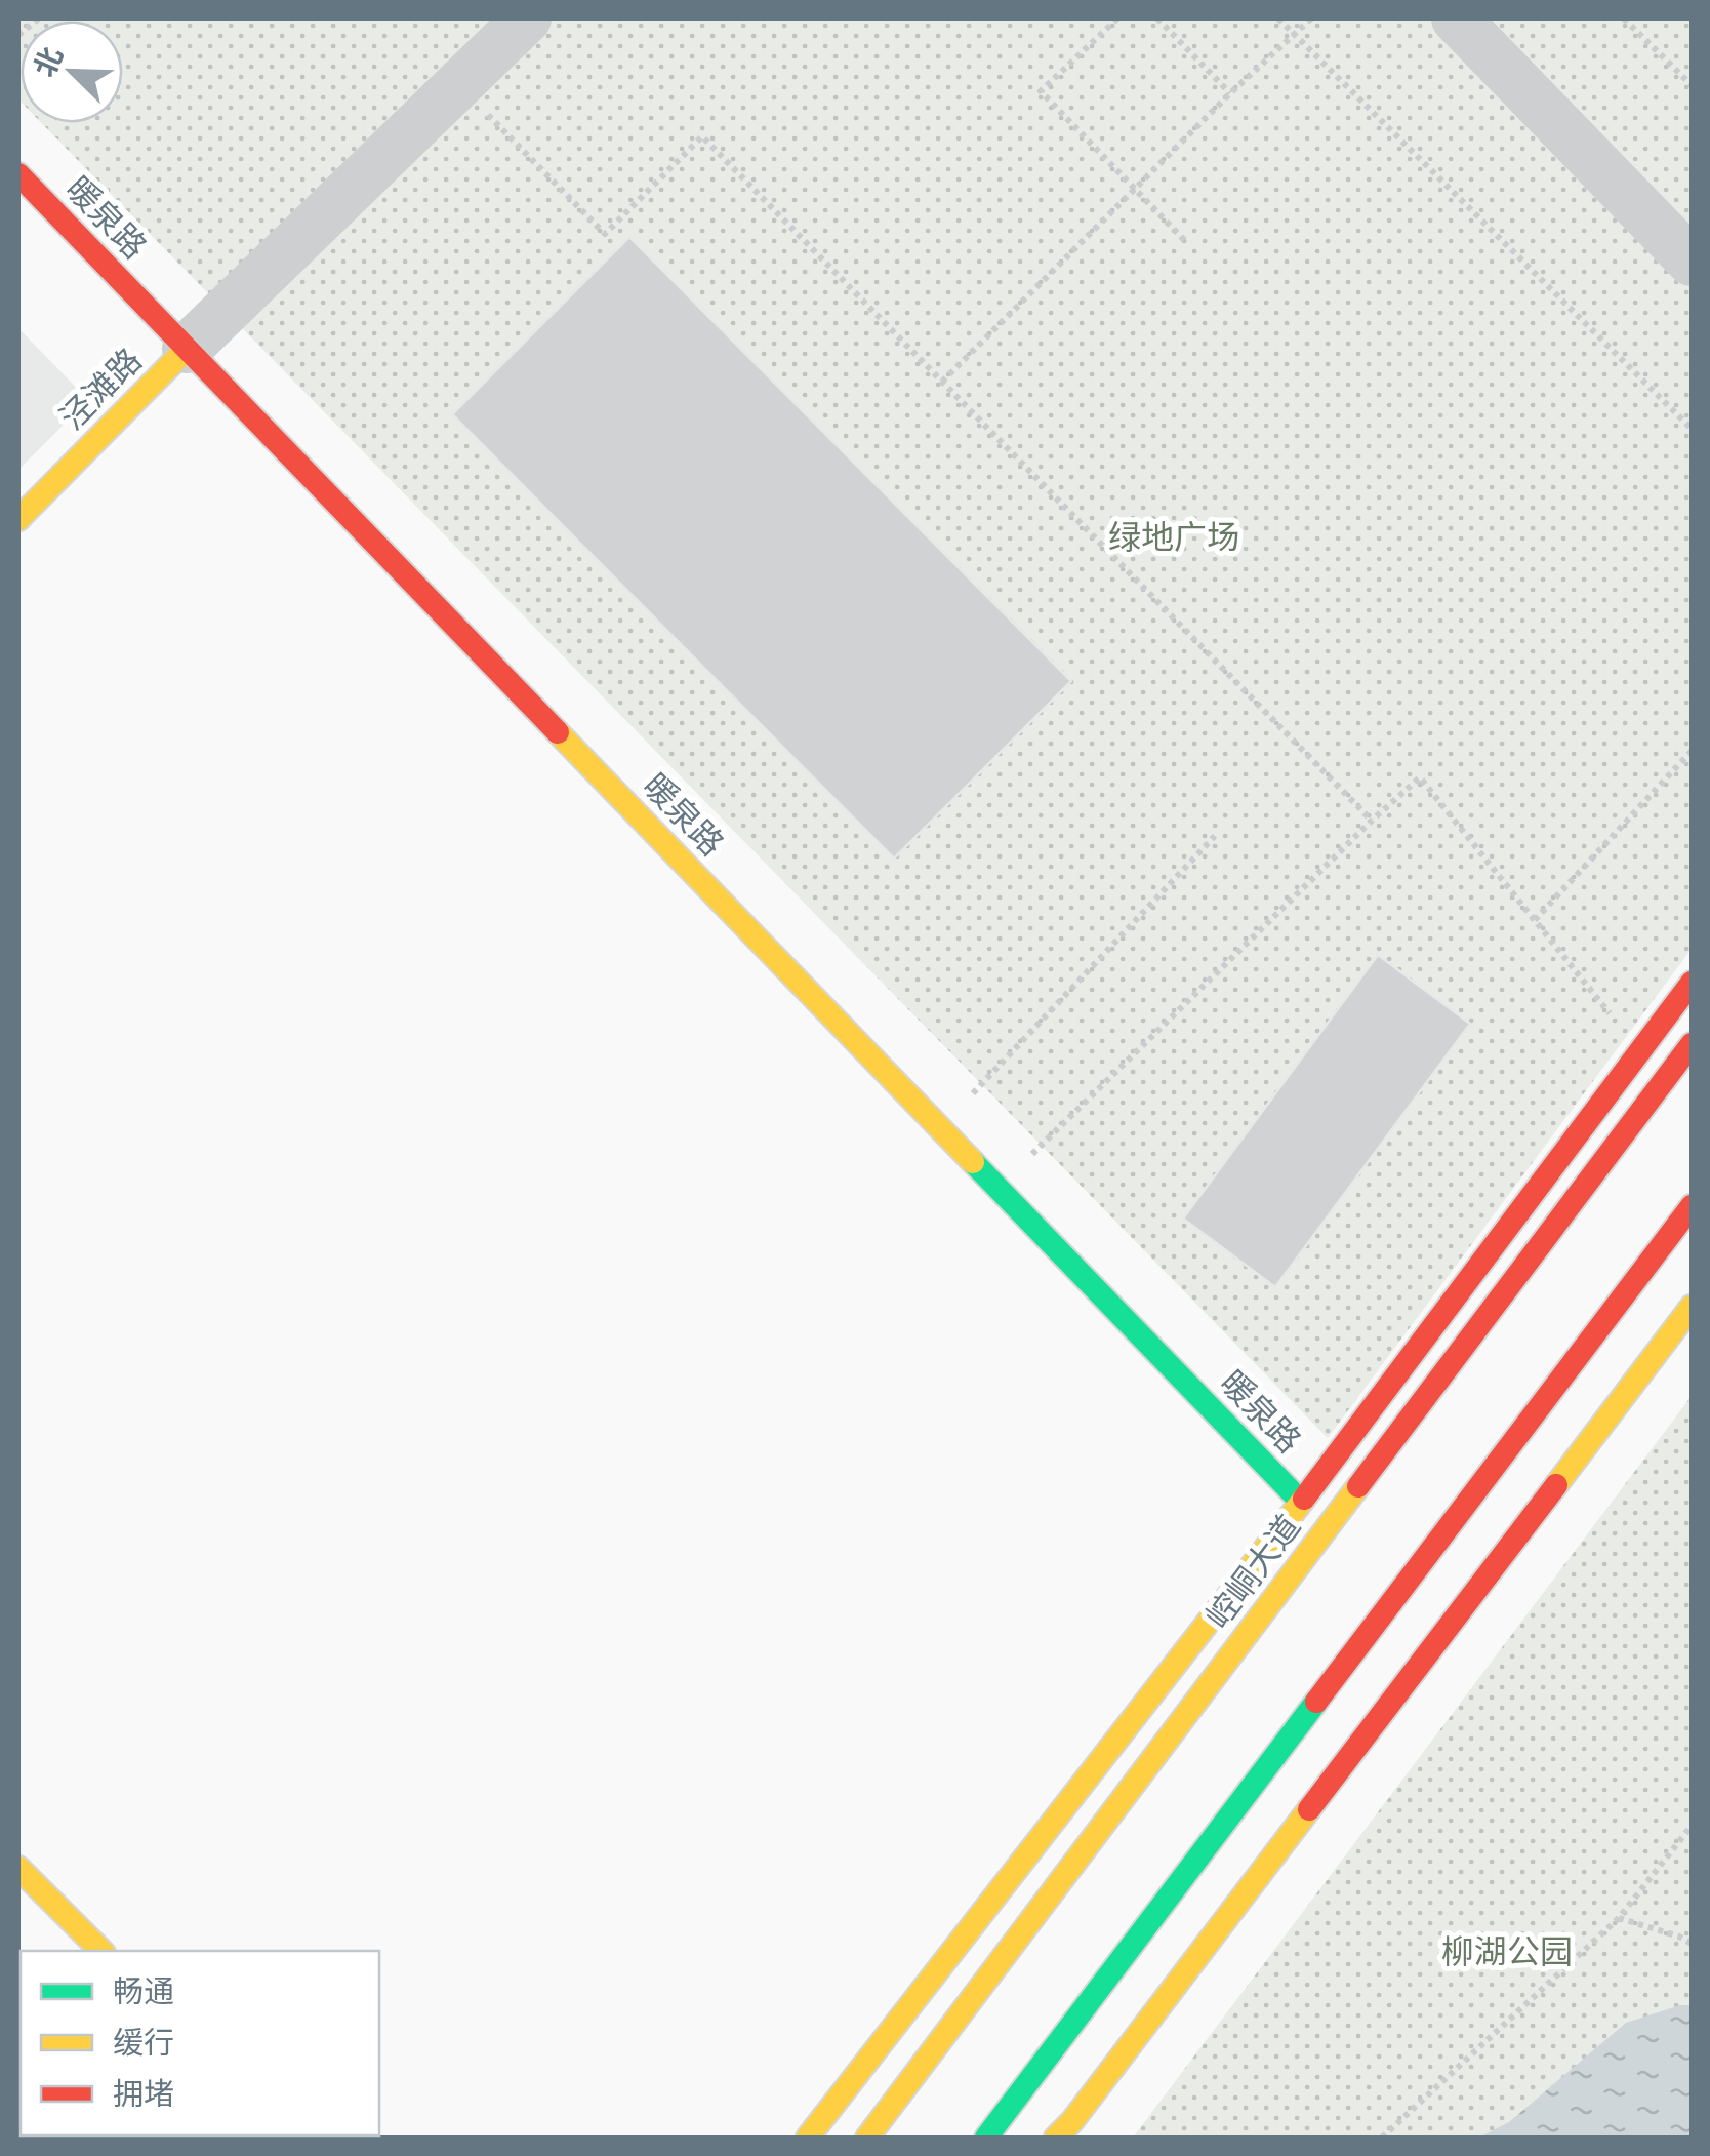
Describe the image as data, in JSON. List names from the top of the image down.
{
  "streets": {
    "street": ["暖泉路", "泾滩路", "崆峒大道"]
  },
  "crossings": [
    ["暖泉路", "泾滩路"]
  ],
  "parks": ["绿地广场", "柳湖公园"],
  "legend": ["畅通", "缓行", "拥堵"],
  "north": "top left"
}
